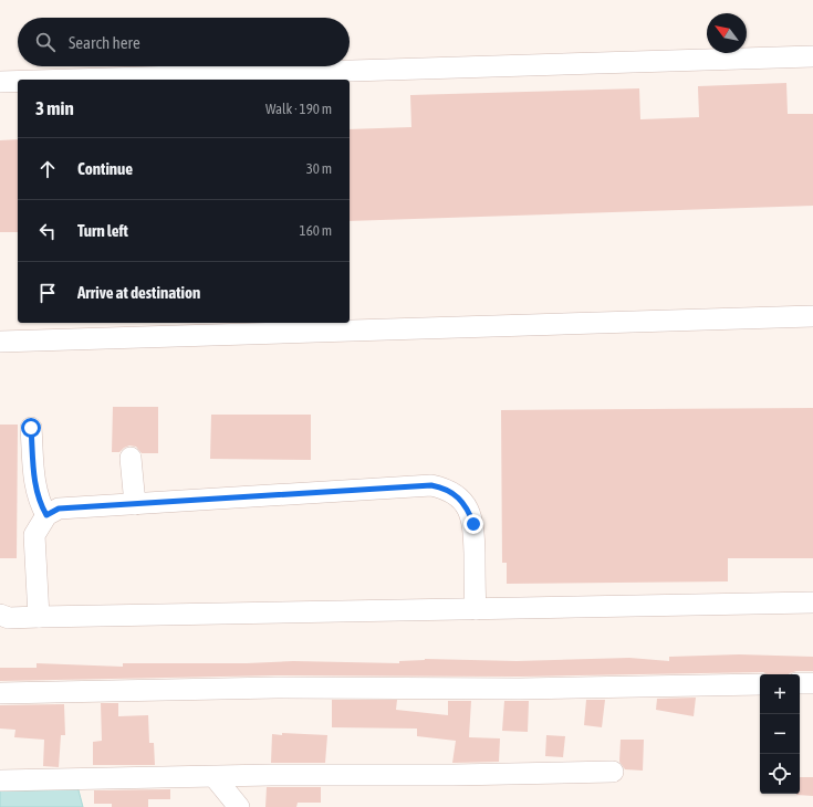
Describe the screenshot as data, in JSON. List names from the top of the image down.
{
  "north": "top left",
  "page": {
    "search": "Search here",
    "heading": ["3 min", "Walk · 190 m"],
    "list": [
      ["Continue", "30 m"],
      ["Turn left", "160 m"],
      "Arrive at destination"
    ],
    "map_buttons": ["+", "−"]
  }
}
